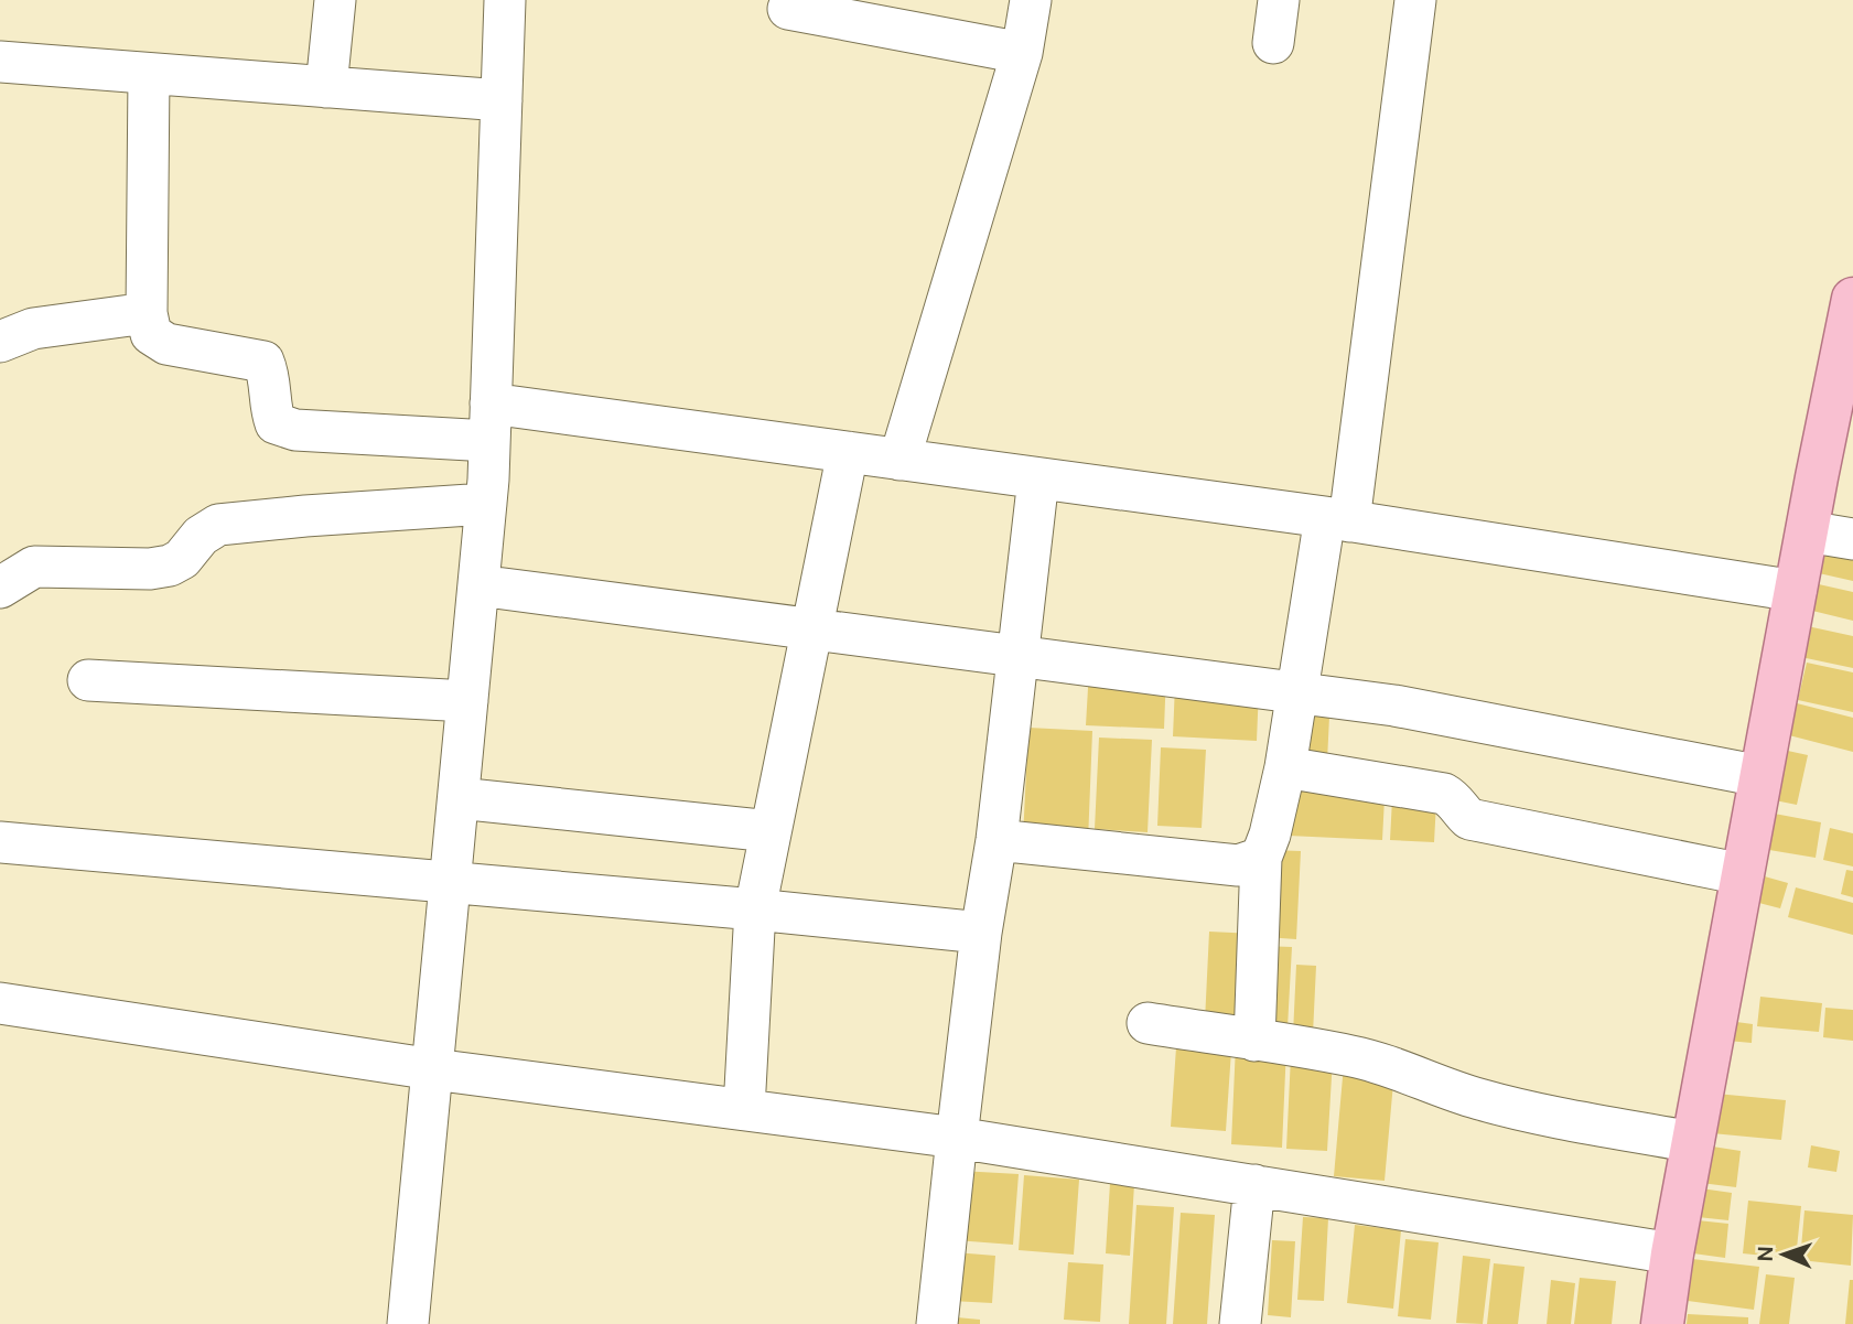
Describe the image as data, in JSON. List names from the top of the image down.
{
  "north": "left"
}
